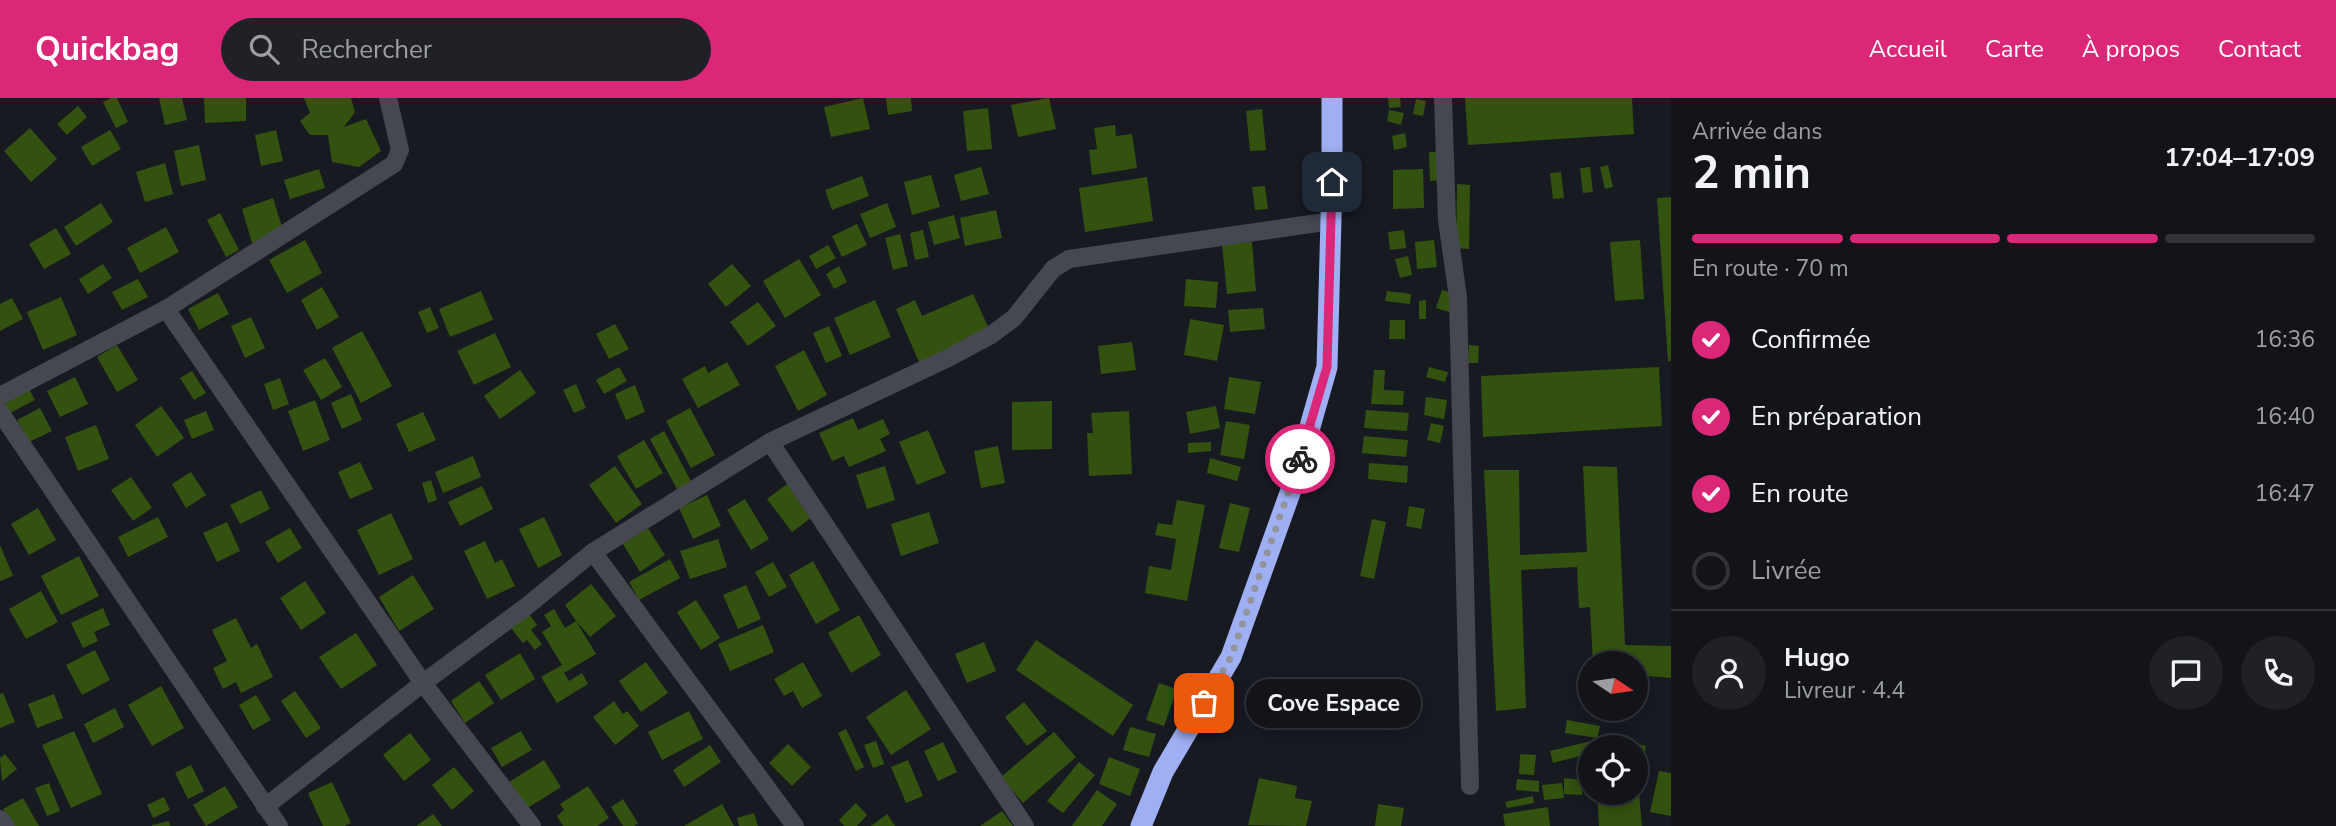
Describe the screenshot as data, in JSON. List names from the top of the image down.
{
  "places": ["Cove Espace"],
  "north": "right",
  "page": {
    "header": "Quickbag",
    "search": "Rechercher",
    "nav": [
      "Accueil",
      "Carte",
      "À propos",
      "Contact"
    ],
    "heading": ["2 min", "Arrivée dans", "17:04–17:09"],
    "panel": ["Hugo", "Livreur · 4.4"],
    "bar": "En route · 70 m",
    "list": [
      ["Confirmée", "16:36"],
      ["En préparation", "16:40"],
      ["En route", "16:47"],
      "Livrée"
    ],
    "bubble": "Cove Espace"
  }
}
